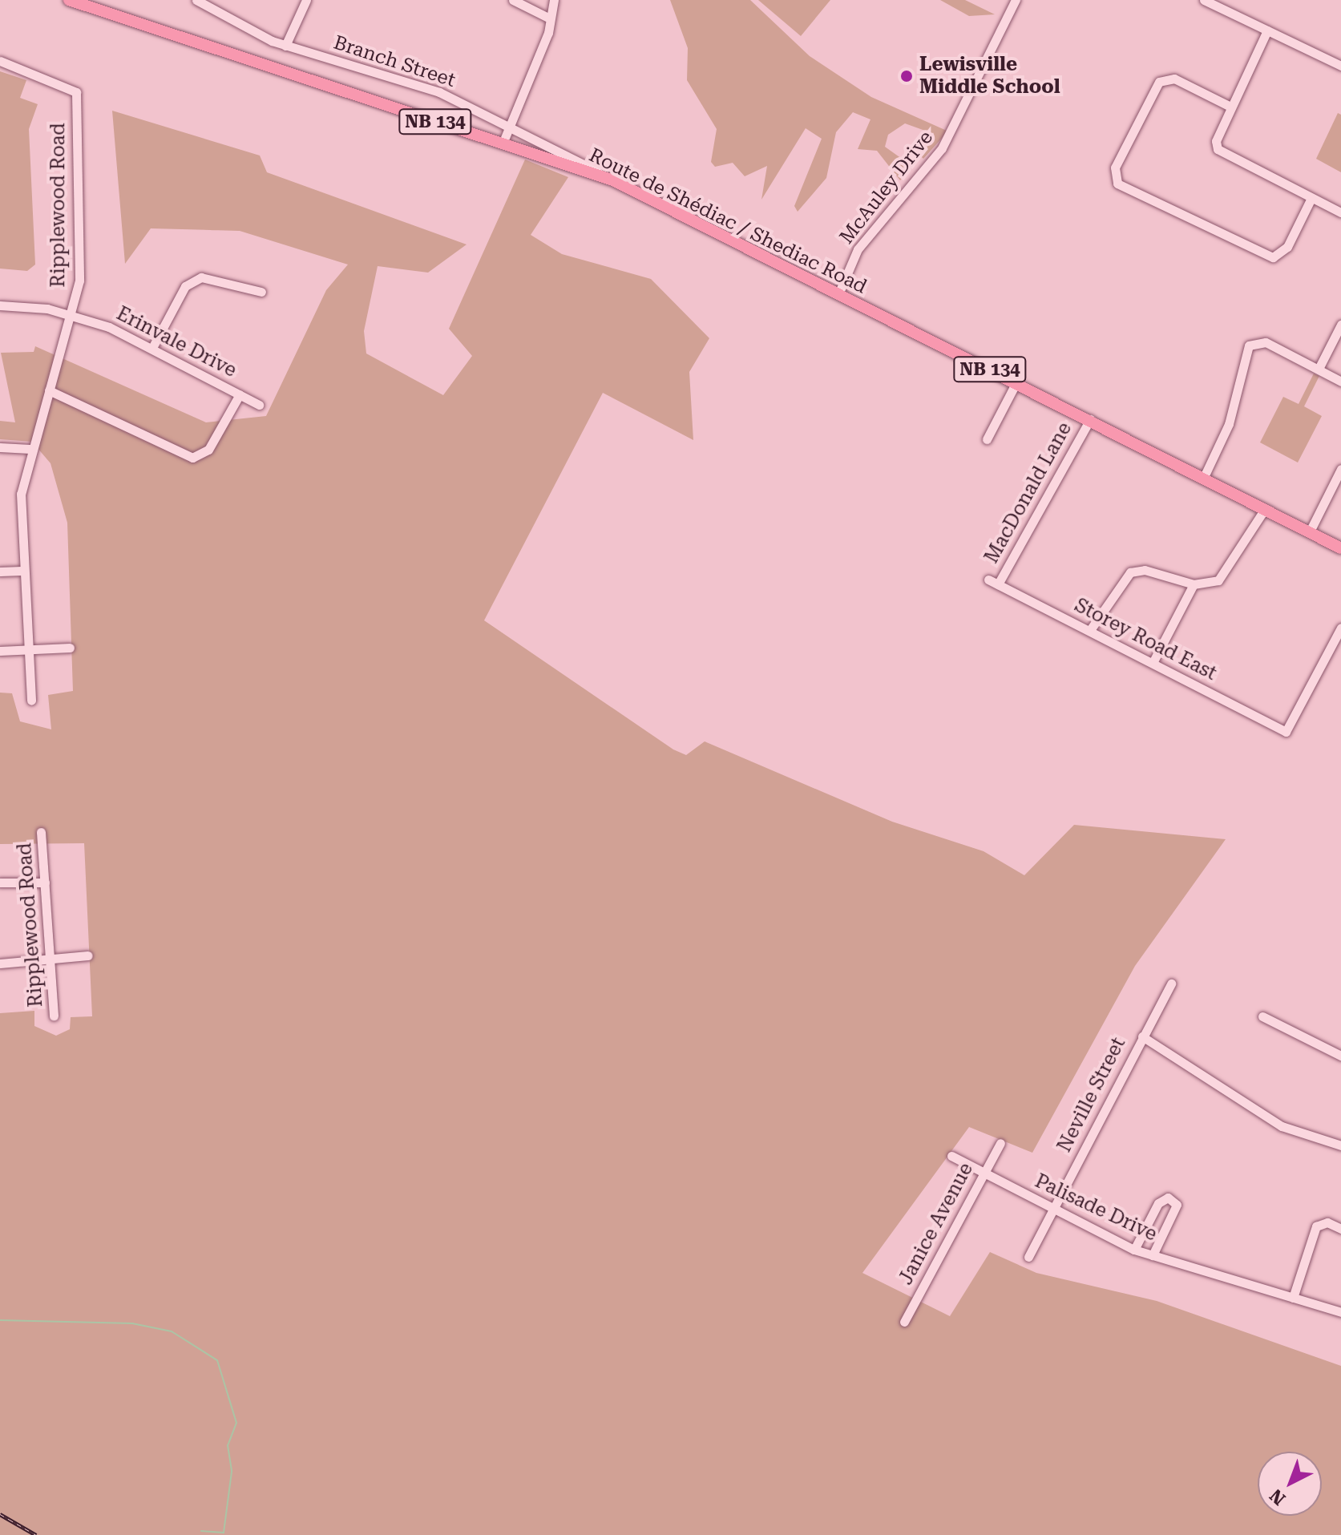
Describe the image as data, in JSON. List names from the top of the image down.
{
  "streets": {
    "main road": ["NB 134", "Route de Shédiac / Shediac Road"],
    "street": [
      "Branch Street",
      "McAuley Drive",
      "Ripplewood Road",
      "Erinvale Drive",
      "MacDonald Lane",
      "Storey Road East",
      "Neville Street",
      "Palisade Drive",
      "Janice Avenue"
    ]
  },
  "crossings": [
    ["Branch Street", "Route de Shédiac / Shediac Road"],
    ["McAuley Drive", "Route de Shédiac / Shediac Road"],
    ["Ripplewood Road", "Erinvale Drive"],
    ["Route de Shédiac / Shediac Road", "MacDonald Lane"],
    ["MacDonald Lane", "Storey Road East"],
    ["Neville Street", "Palisade Drive"],
    ["Palisade Drive", "Janice Avenue"]
  ],
  "places": ["Lewisville Middle School"],
  "north": "bottom left"
}
